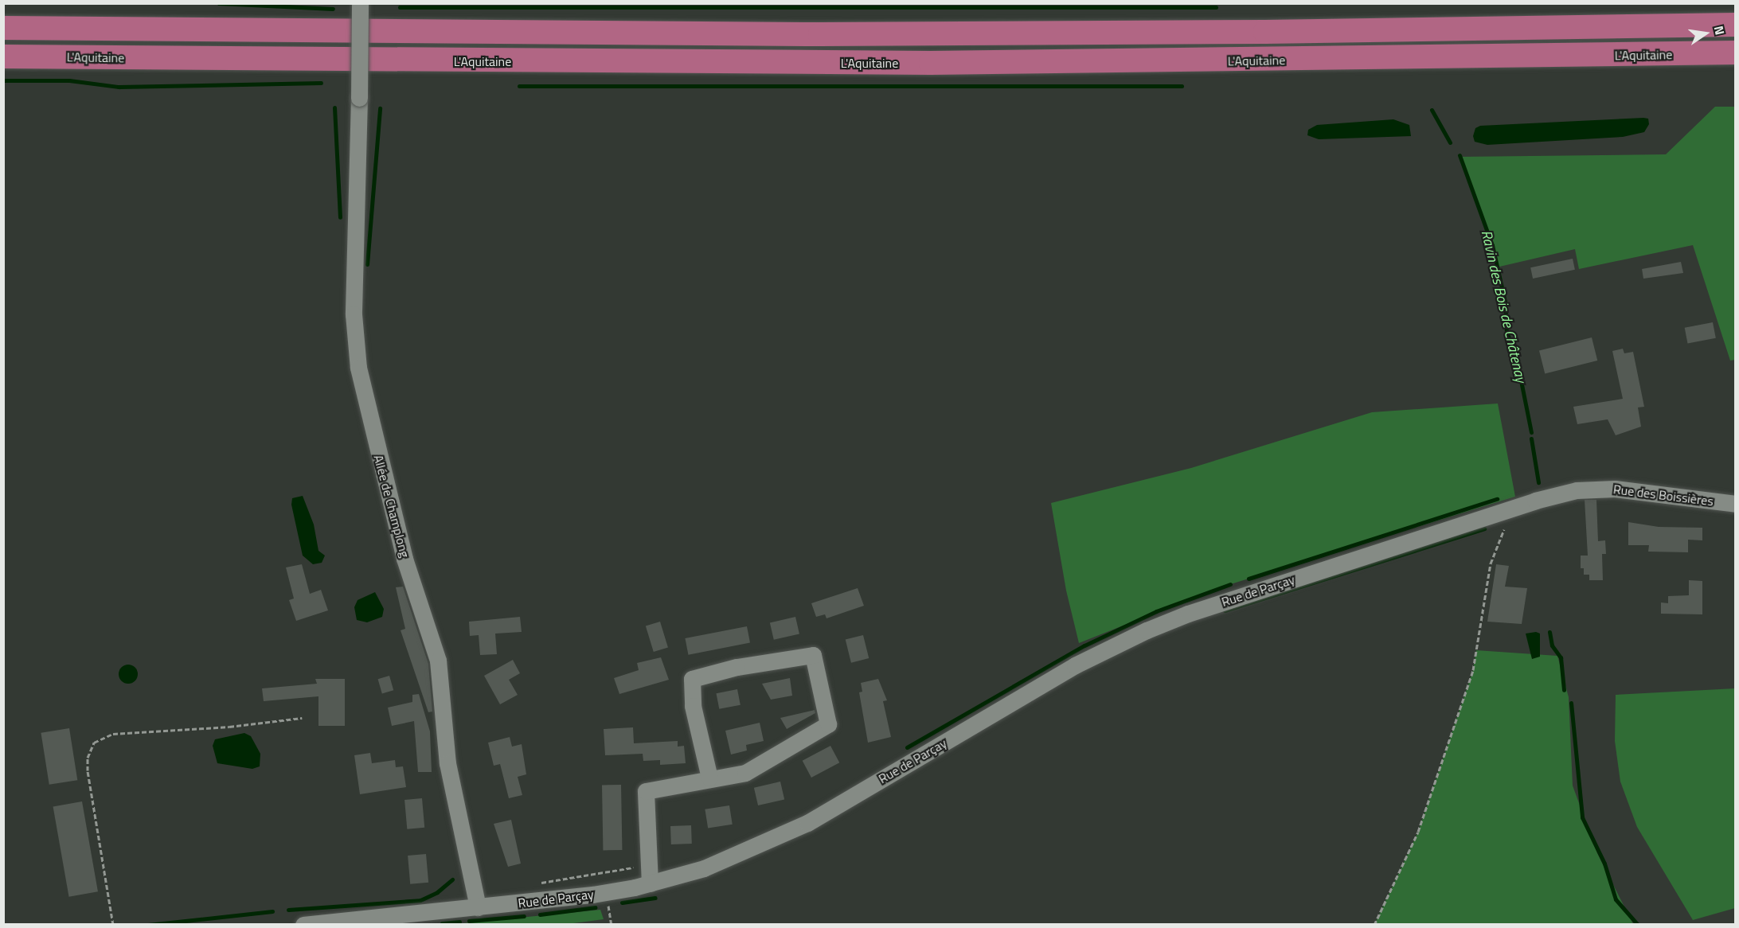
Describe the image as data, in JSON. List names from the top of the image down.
{
  "streets": {
    "highway": ["L'Aquitaine"],
    "street": ["Rue des Boissières", "Allée de Champlong", "Rue de Parçay"]
  },
  "crossings": [
    ["Rue des Boissières", "Rue de Parçay"],
    ["Allée de Champlong", "Rue de Parçay"]
  ],
  "water": ["Ravin des Bois de Châtenay"],
  "north": "right"
}
